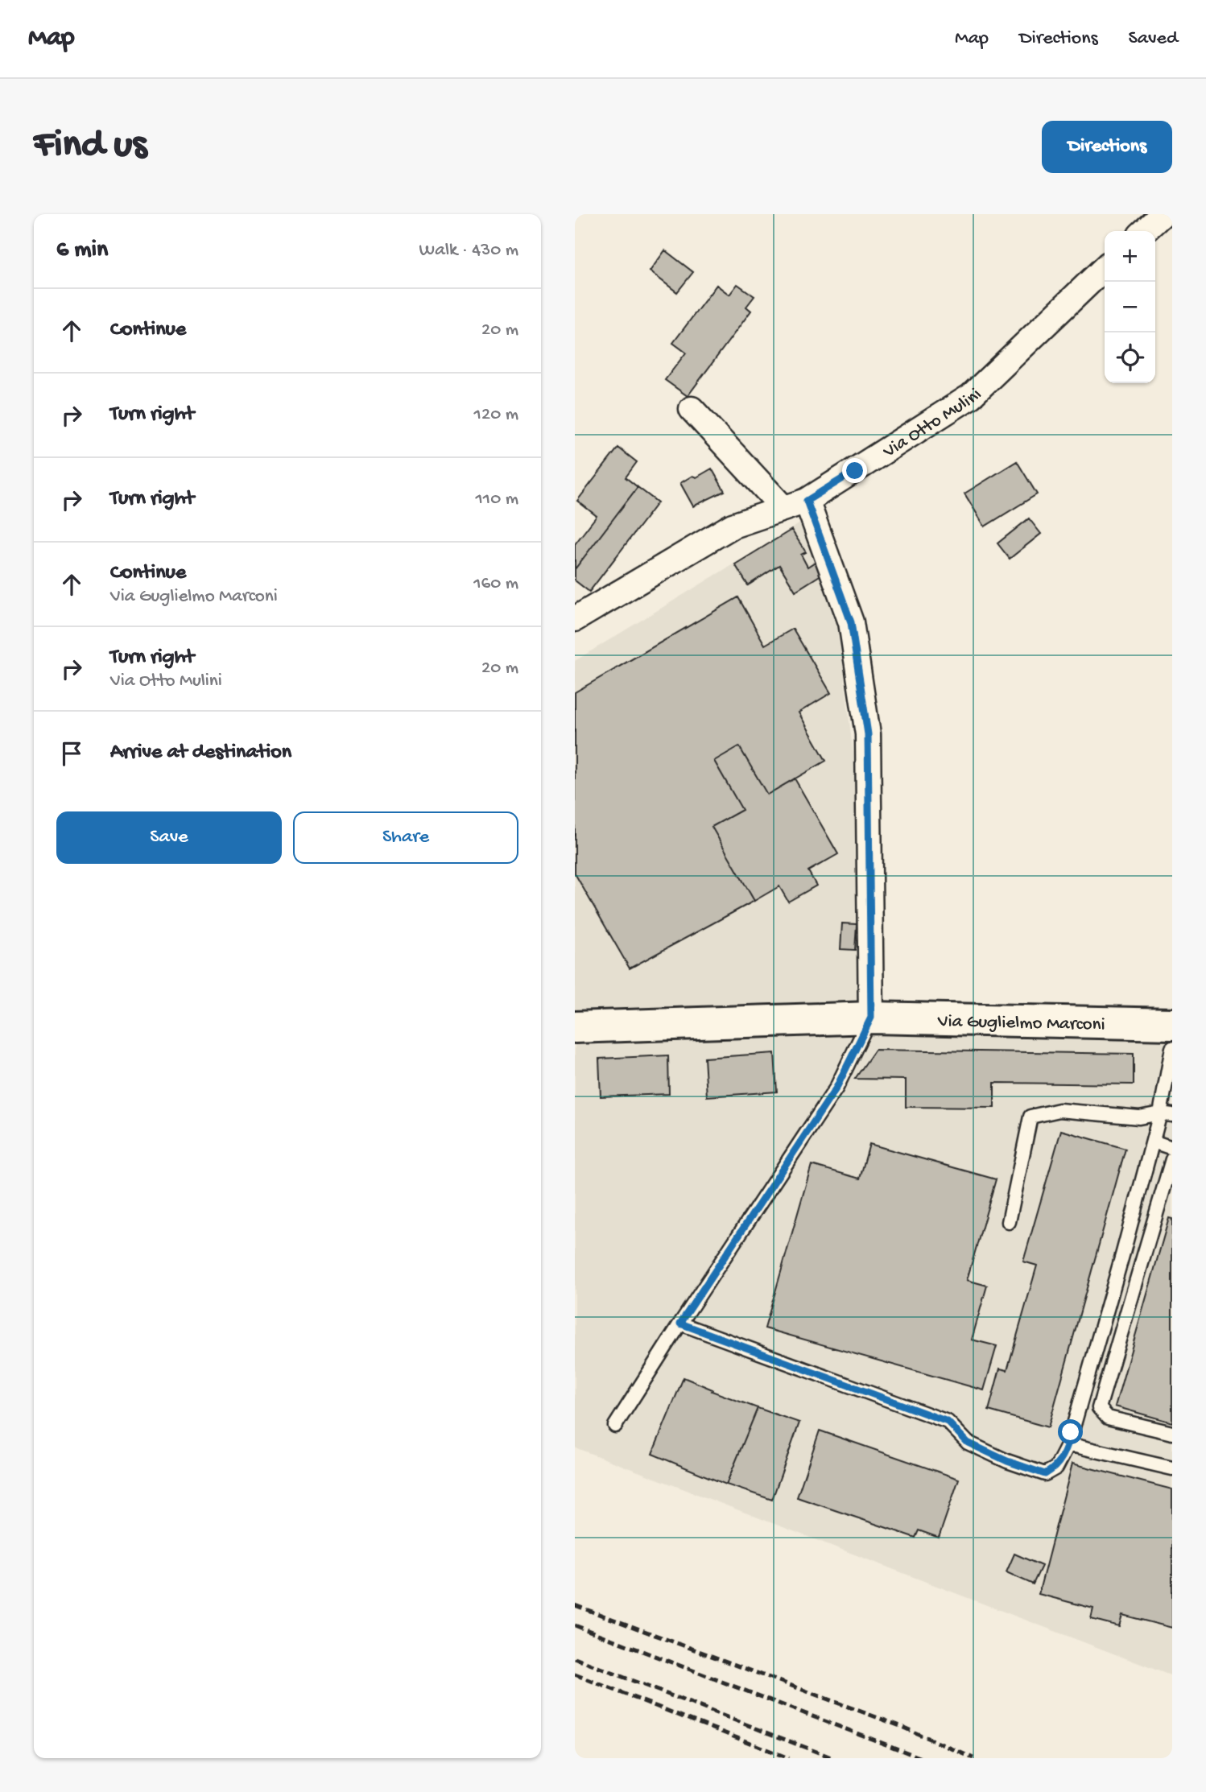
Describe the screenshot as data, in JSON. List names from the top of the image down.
{
  "streets": {
    "street": ["Via Otto Mulini", "Via Guglielmo Marconi"]
  },
  "page": {
    "header": "Map",
    "nav": ["Map", "Directions", "Saved"],
    "buttons": [
      "Directions",
      ["Save", "Share"]
    ],
    "title": "Find us",
    "heading": ["6 min", "Walk · 430 m"],
    "map_buttons": ["+", "−"],
    "list": [
      ["Continue", "20 m"],
      ["Turn right", "120 m"],
      ["Turn right", "110 m"],
      ["Continue", "Via Guglielmo Marconi", "160 m"],
      ["Turn right", "Via Otto Mulini", "20 m"],
      "Arrive at destination"
    ]
  }
}
